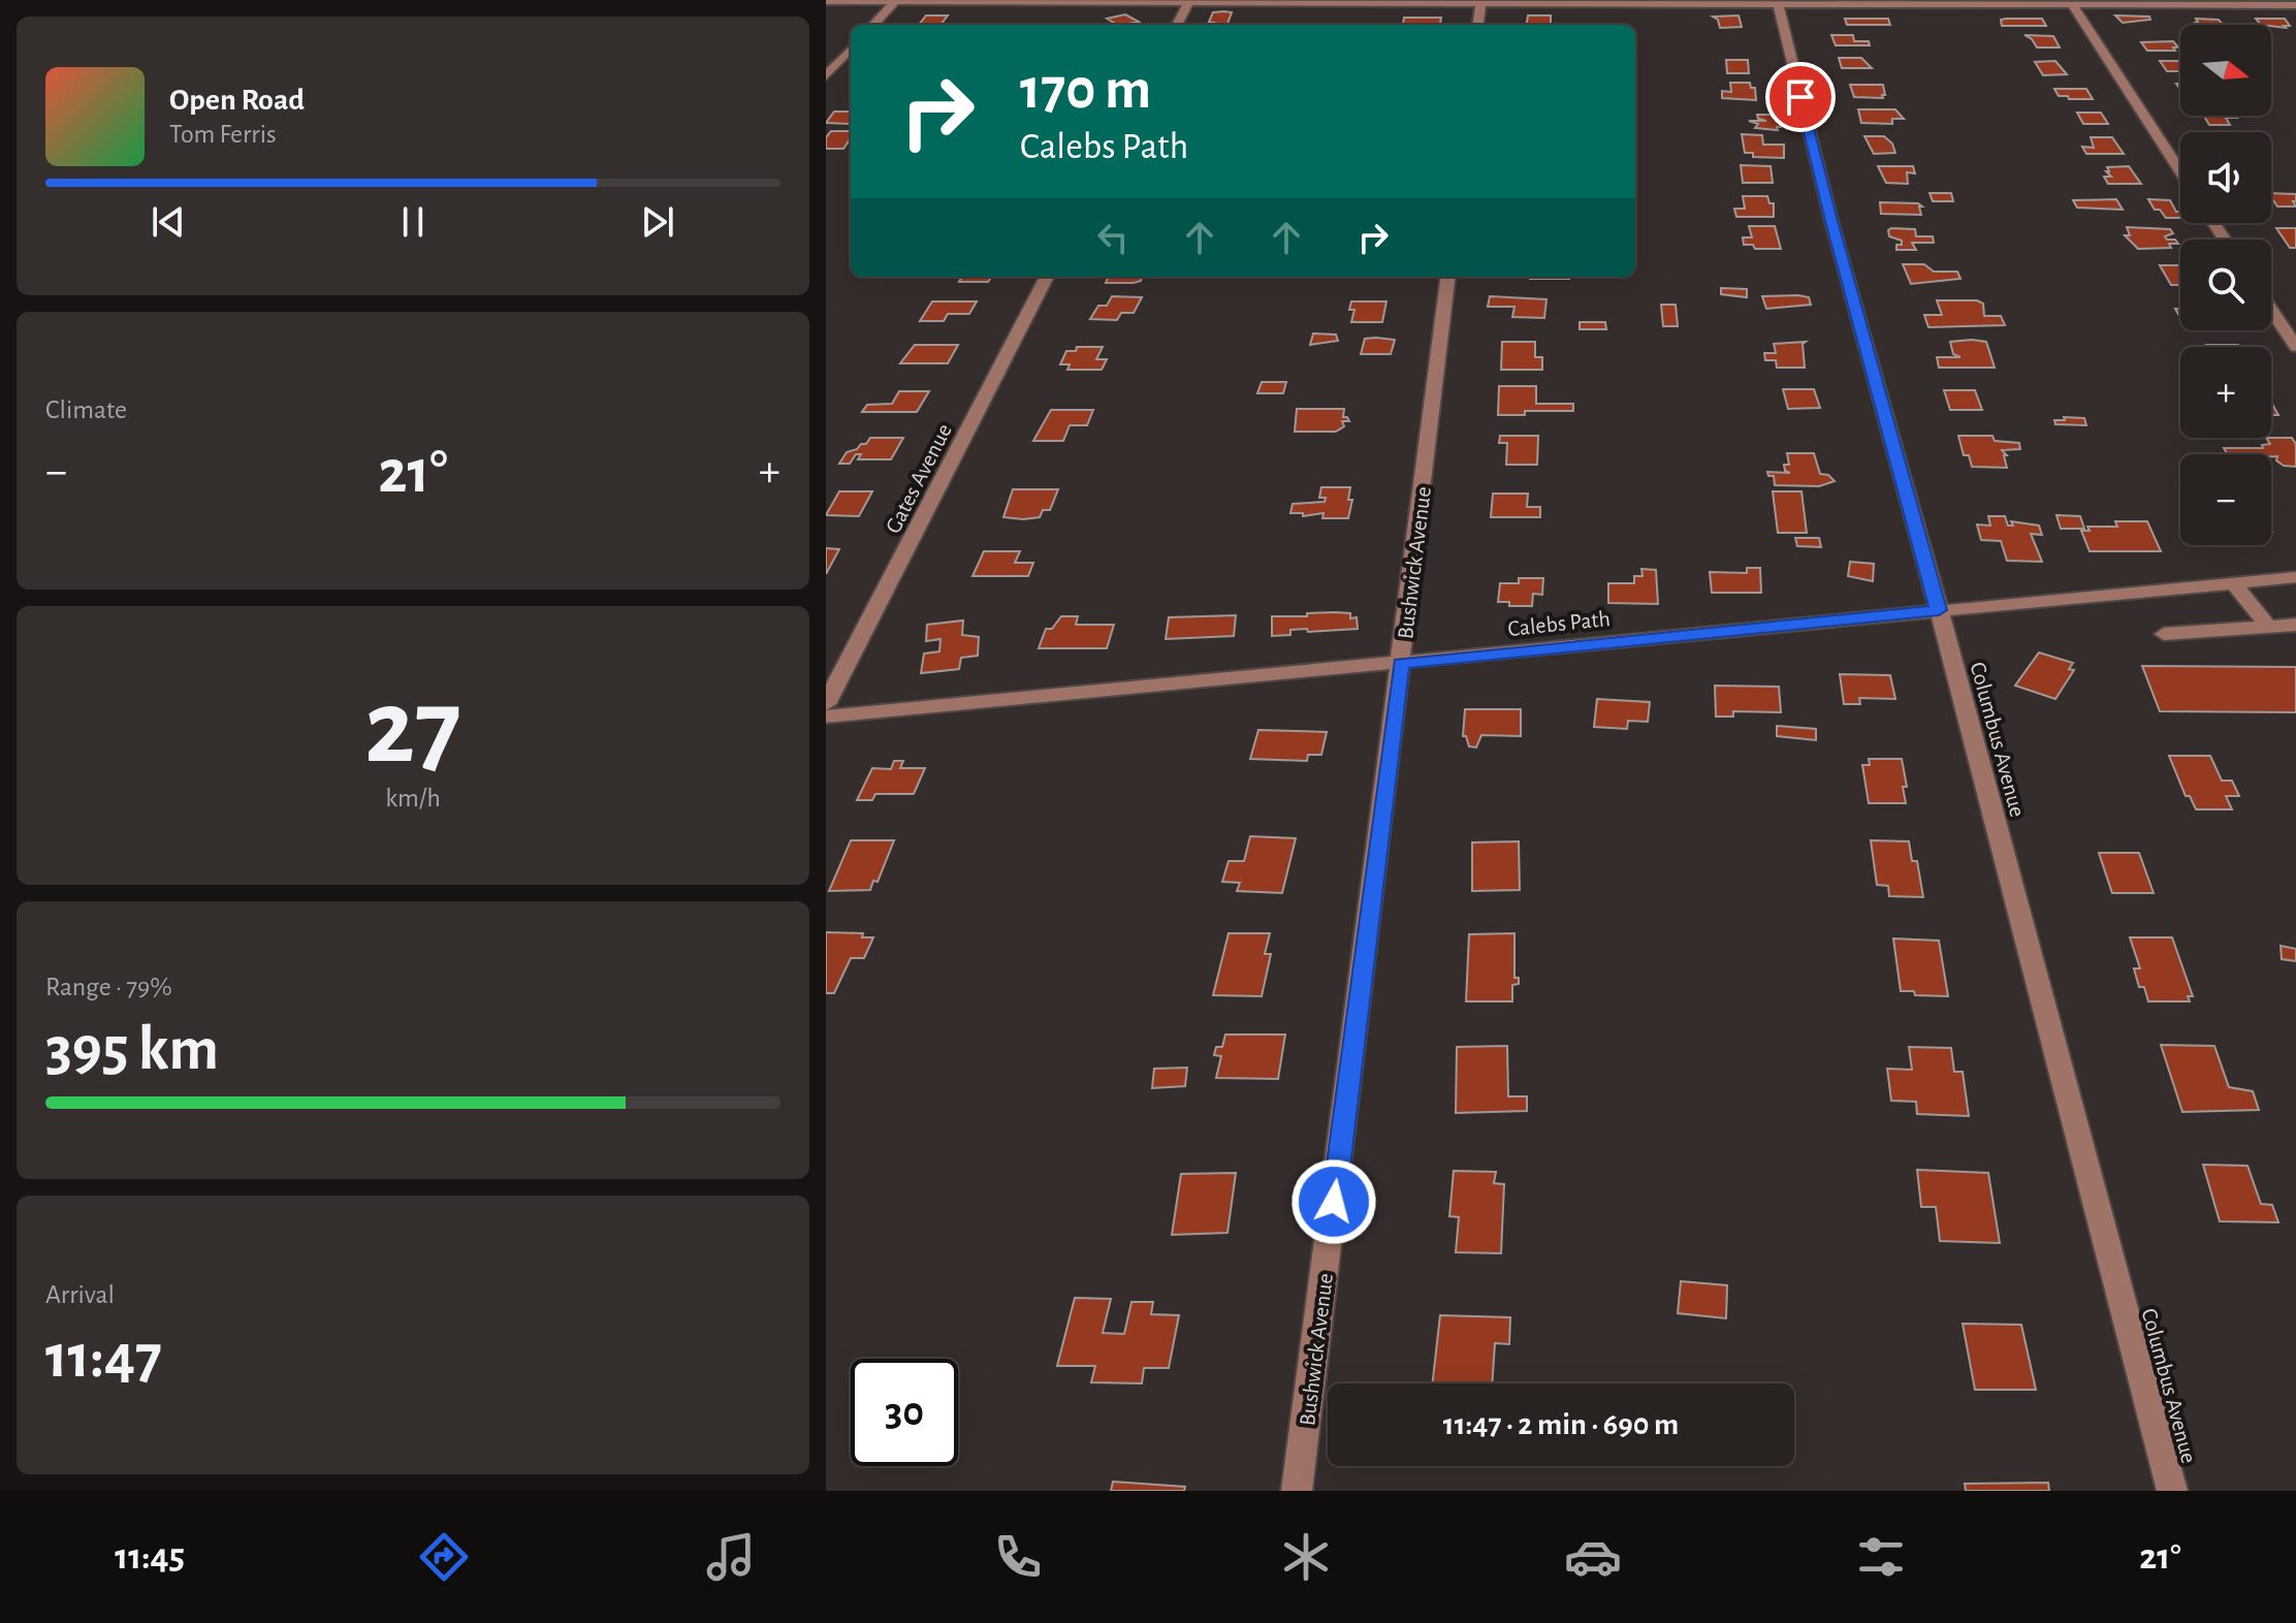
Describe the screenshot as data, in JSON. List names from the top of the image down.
{
  "streets": {
    "street": [
      "Gates Avenue",
      "Bushwick Avenue",
      "Calebs Path",
      "Columbus Avenue"
    ]
  },
  "crossings": [
    ["Bushwick Avenue", "Calebs Path"],
    ["Calebs Path", "Columbus Avenue"]
  ],
  "north": "right",
  "page": {
    "map_buttons": ["+", "−"],
    "turn": ["170 m", "Calebs Path"],
    "song": ["Open Road", "Tom Ferris"],
    "tile": [
      "Climate",
      ["27", "km/h"],
      ["Range · 79%", "395 km"],
      ["Arrival", "11:47"]
    ],
    "heat": ["−", "21°", "+"],
    "limit": "30",
    "trip": "11:47 · 2 min · 690 m",
    "tabs": ["11:45", "21°"]
  }
}
